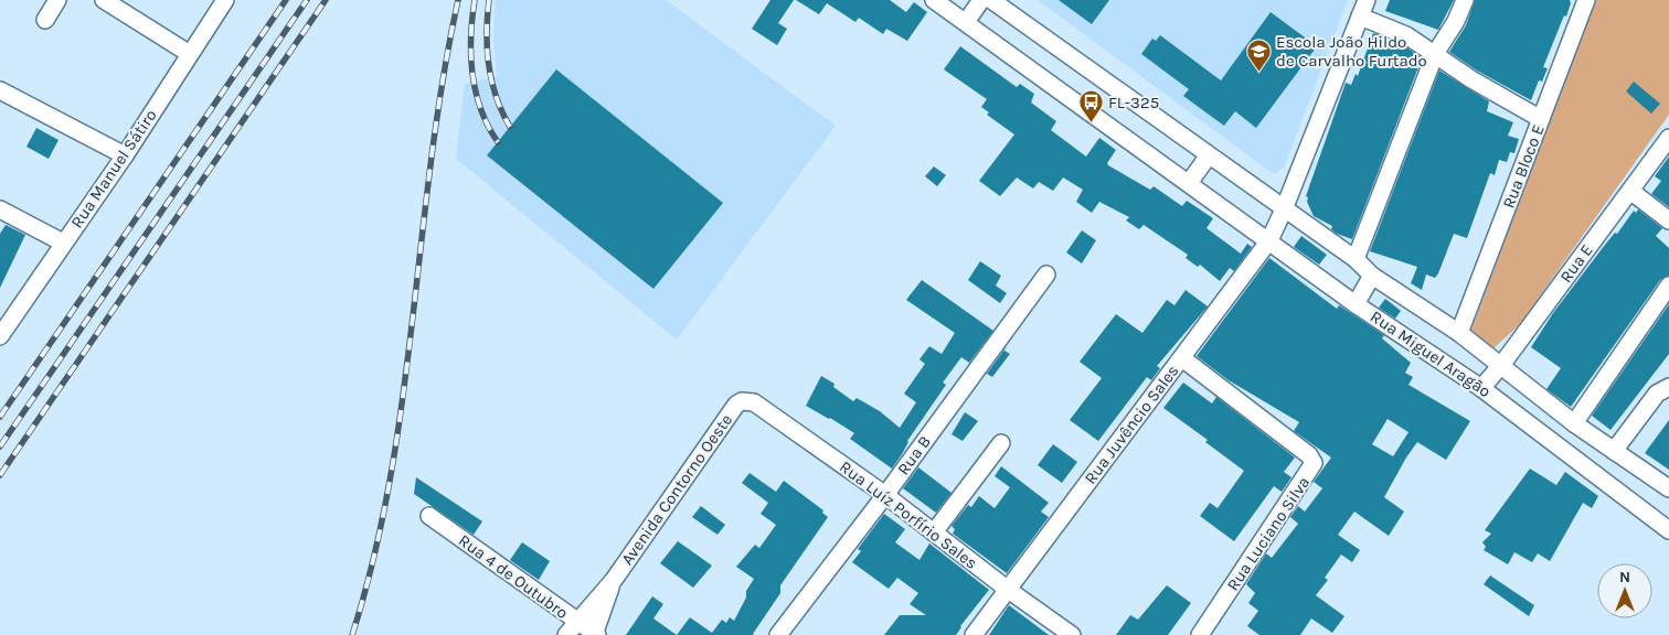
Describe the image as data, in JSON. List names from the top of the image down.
{
  "streets": {
    "street": [
      "Rua Bloco E",
      "Rua Manuel Sátiro",
      "Rua E",
      "Rua Miguel Aragão",
      "Rua Juvêncio Sales",
      "Rua B",
      "Avenida Contorno Oeste",
      "Rua Luíz Porfírio Sales",
      "Rua Luciano Silva",
      "Rua 4 de Outubro"
    ]
  },
  "crossings": [
    ["Rua Bloco E", "Rua Miguel Aragão"],
    ["Rua E", "Rua Miguel Aragão"],
    ["Rua Miguel Aragão", "Rua Juvêncio Sales"],
    ["Rua Juvêncio Sales", "Rua Luíz Porfírio Sales"],
    ["Rua Juvêncio Sales", "Rua Luciano Silva"],
    ["Rua B", "Rua Luíz Porfírio Sales"],
    ["Avenida Contorno Oeste", "Rua Luíz Porfírio Sales"],
    ["Avenida Contorno Oeste", "Rua 4 de Outubro"]
  ],
  "places": {
    "school or university": ["Escola João Hildo de Carvalho Furtado"],
    "bus stop": ["FL-325"]
  },
  "north": "top"
}
